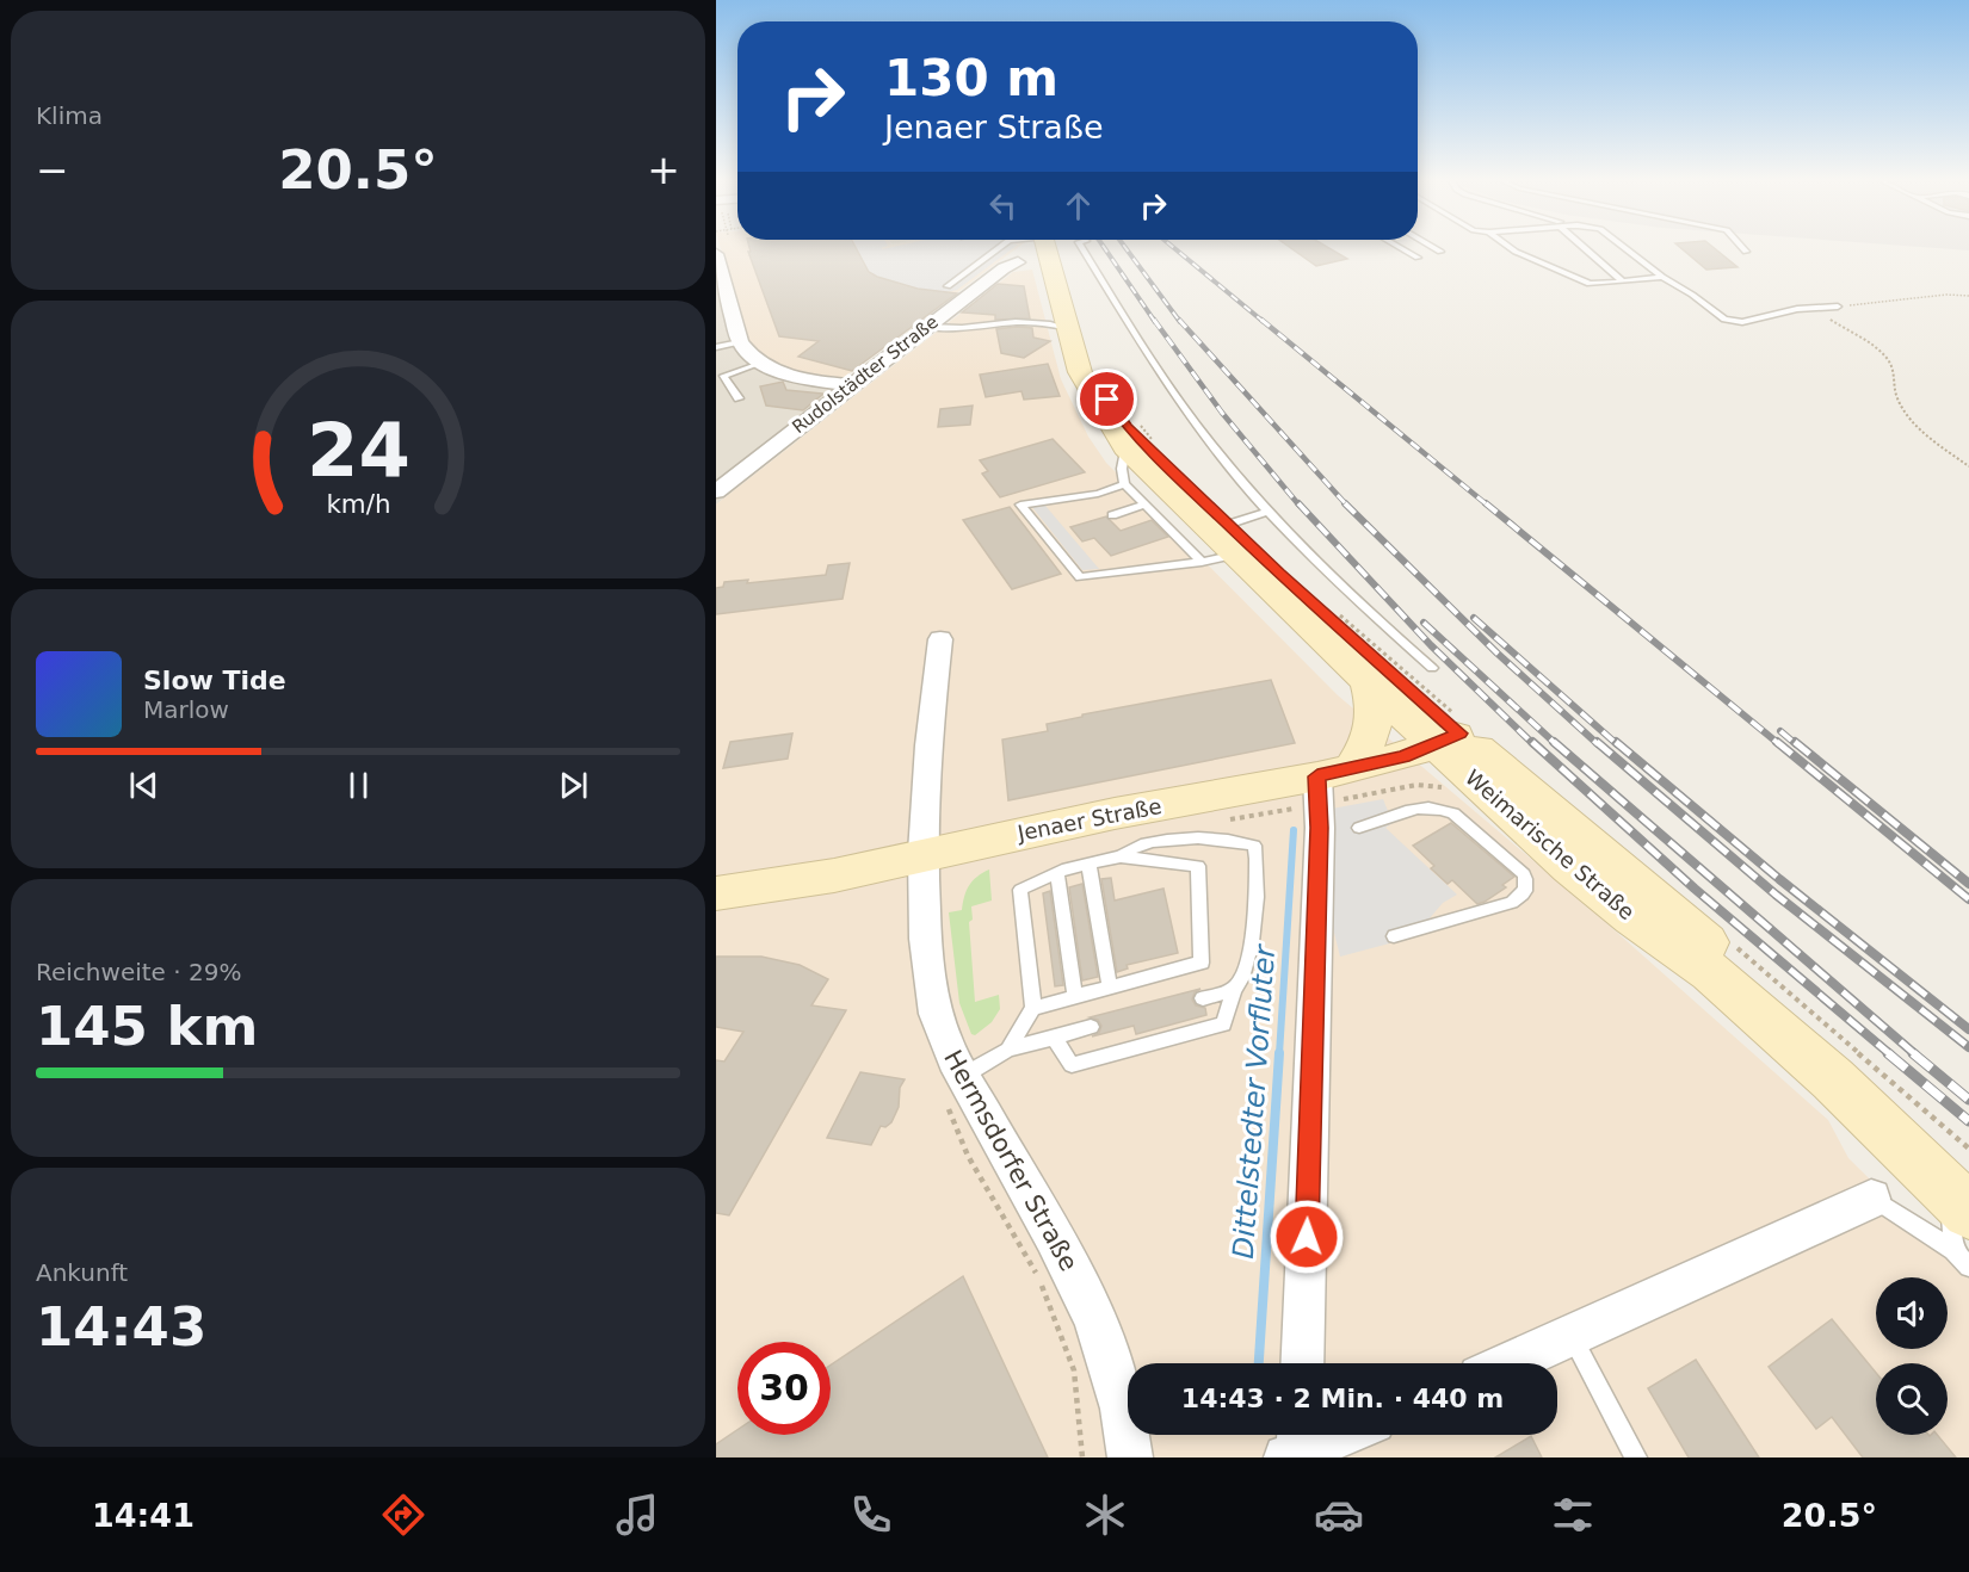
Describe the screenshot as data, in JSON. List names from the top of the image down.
{
  "streets": {
    "main road": ["Jenaer Straße", "Weimarische Straße"],
    "street": ["Rudolstädter Straße", "Hermsdorfer Straße"]
  },
  "crossings": [
    ["Jenaer Straße", "Weimarische Straße"],
    ["Jenaer Straße", "Hermsdorfer Straße"]
  ],
  "water": ["Dittelstedter Vorfluter"],
  "page": {
    "tile": [
      "Klima",
      ["Reichweite · 29%", "145 km"],
      ["Ankunft", "14:43"]
    ],
    "turn": ["130 m", "Jenaer Straße"],
    "heat": ["−", "20.5°", "+"],
    "song": ["Slow Tide", "Marlow"],
    "limit": "30",
    "trip": "14:43 · 2 Min. · 440 m",
    "tabs": ["14:41", "20.5°"],
    "gauge": ["24", "km/h"]
  }
}
